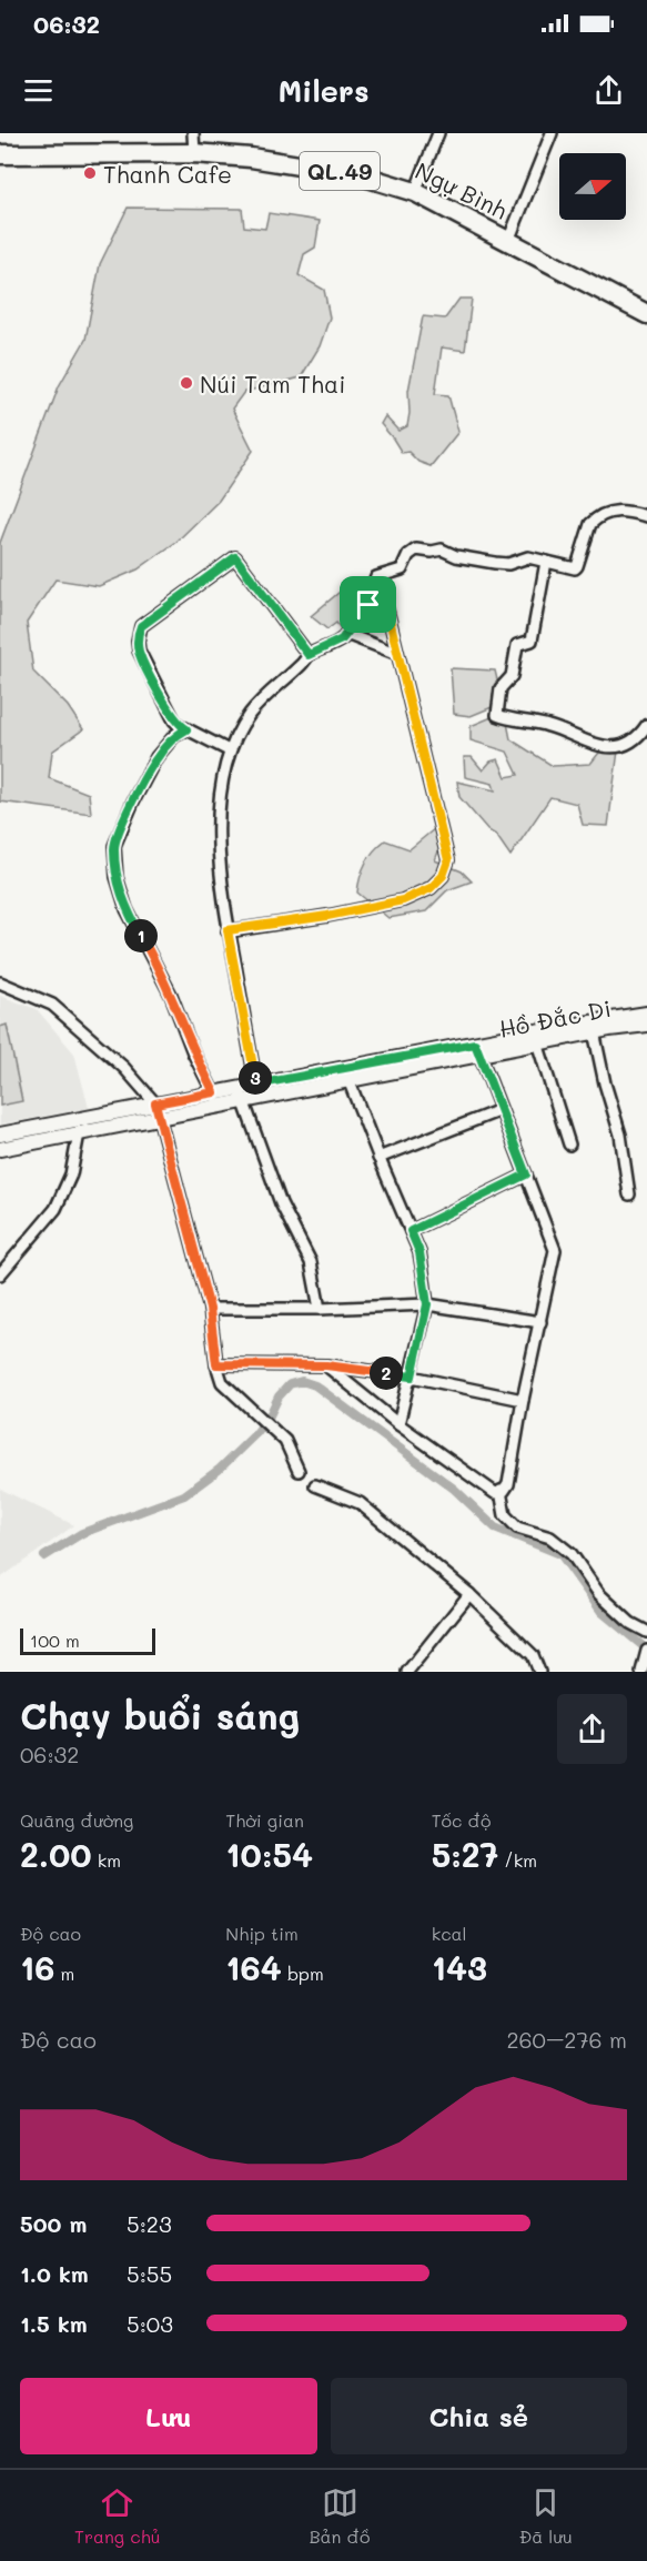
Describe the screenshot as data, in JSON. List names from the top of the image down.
{
  "streets": {
    "highway": ["QL.49", "Ngự Bình"],
    "street": ["Hồ Đắc Di"]
  },
  "places": ["Thanh Cafe", "Núi Tam Thai"],
  "scale_bar": "100 m",
  "north": "right",
  "page": {
    "status": "06:32",
    "header": "Milers",
    "pins": ["1", "3", "2"],
    "scale": "100 m",
    "heading": ["Chạy buổi sáng", "06:32"],
    "stats": [
      ["Quãng đường", "2.00 km"],
      ["Thời gian", "10:54"],
      ["Tốc độ", "5:27 /km"],
      ["Độ cao", "16 m"],
      ["Nhịp tim", "164 bpm"],
      ["kcal", "143"]
    ],
    "chart": ["Độ cao", "260–276 m"],
    "list": [
      {
        "name": "500 m",
        "note": "5:23"
      },
      {
        "name": "1.0 km",
        "note": "5:55"
      },
      {
        "name": "1.5 km",
        "note": "5:03"
      }
    ],
    "buttons": ["Lưu", "Chia sẻ"],
    "tabs": ["Trang chủ", "Bản đồ", "Đã lưu"]
  }
}
